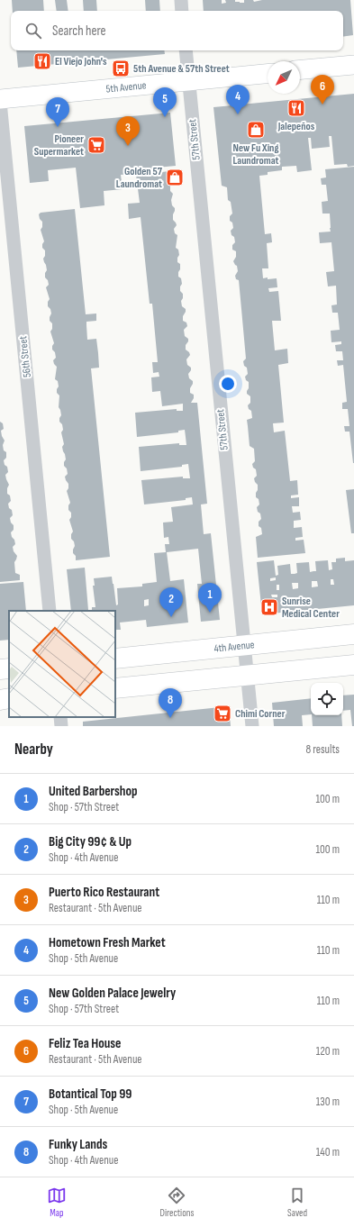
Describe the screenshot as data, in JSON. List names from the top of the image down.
{
  "streets": {
    "main road": ["4th Avenue"],
    "street": ["5th Avenue", "57th Street", "56th Street"]
  },
  "crossings": [
    ["5th Avenue", "57th Street"],
    ["5th Avenue", "56th Street"],
    ["57th Street", "4th Avenue"]
  ],
  "places": {
    "restaurant": ["El Viejo John's", "Jalepeños"],
    "bus stop": ["5th Avenue & 57th Street"],
    "shop": ["New Fu Xing Laundromat", "Golden 57 Laundromat"],
    "supermarket": ["Pioneer Supermarket", "Chimi Corner"],
    "hospital": ["Sunrise Medical Center"]
  },
  "north": "bottom left",
  "page": {
    "search": "Search here",
    "pins": [
      "6",
      "4",
      "5",
      "7",
      "3",
      "1",
      "2",
      "8"
    ],
    "heading": ["Nearby", "8 results"],
    "list": [
      {
        "mark": "1",
        "name": "United Barbershop",
        "note": "Shop · 57th Street",
        "value": "100 m"
      },
      {
        "mark": "2",
        "name": "Big City 99¢ & Up",
        "note": "Shop · 4th Avenue",
        "value": "100 m"
      },
      {
        "mark": "3",
        "name": "Puerto Rico Restaurant",
        "note": "Restaurant · 5th Avenue",
        "value": "110 m"
      },
      {
        "mark": "4",
        "name": "Hometown Fresh Market",
        "note": "Shop · 5th Avenue",
        "value": "110 m"
      },
      {
        "mark": "5",
        "name": "New Golden Palace Jewelry",
        "note": "Shop · 57th Street",
        "value": "110 m"
      },
      {
        "mark": "6",
        "name": "Feliz Tea House",
        "note": "Restaurant · 5th Avenue",
        "value": "120 m"
      },
      {
        "mark": "7",
        "name": "Botantical Top 99",
        "note": "Shop · 5th Avenue",
        "value": "130 m"
      },
      {
        "mark": "8",
        "name": "Funky Lands",
        "note": "Shop · 4th Avenue",
        "value": "140 m"
      }
    ],
    "nav": ["Map", "Directions", "Saved"]
  }
}
